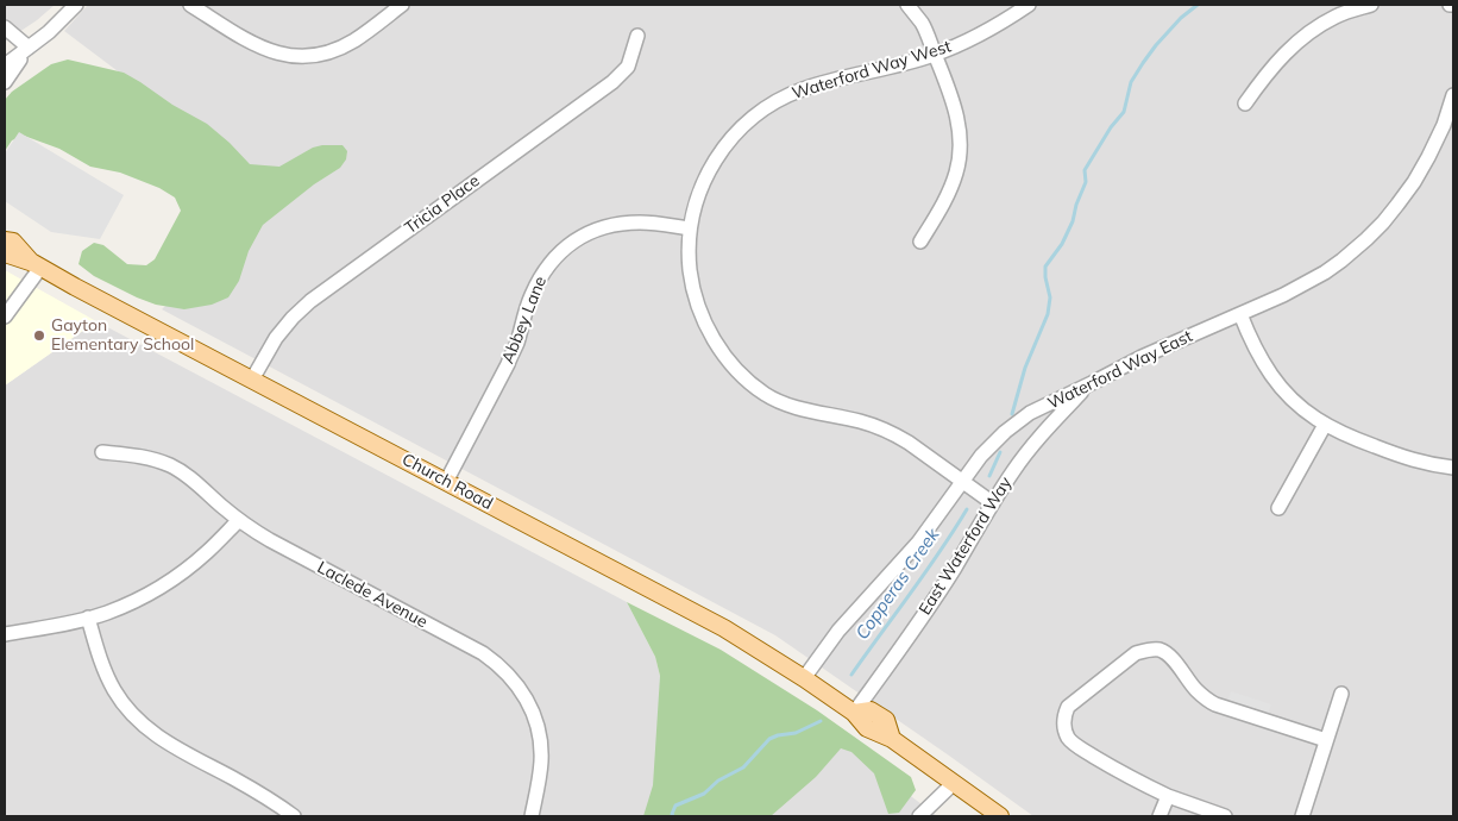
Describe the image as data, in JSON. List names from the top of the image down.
{
  "streets": {
    "main road": ["Church Road"],
    "street": [
      "Waterford Way West",
      "Tricia Place",
      "Abbey Lane",
      "Waterford Way East",
      "East Waterford Way",
      "Laclede Avenue"
    ]
  },
  "crossings": [
    ["Waterford Way West", "Abbey Lane"],
    ["Waterford Way West", "Waterford Way East"],
    ["Waterford Way West", "East Waterford Way"],
    ["Tricia Place", "Church Road"],
    ["Abbey Lane", "Church Road"],
    ["Waterford Way East", "Church Road"],
    ["Waterford Way East", "East Waterford Way"],
    ["Church Road", "East Waterford Way"]
  ],
  "water": ["Copperas Creek"],
  "places": ["Gayton Elementary School"]
}
